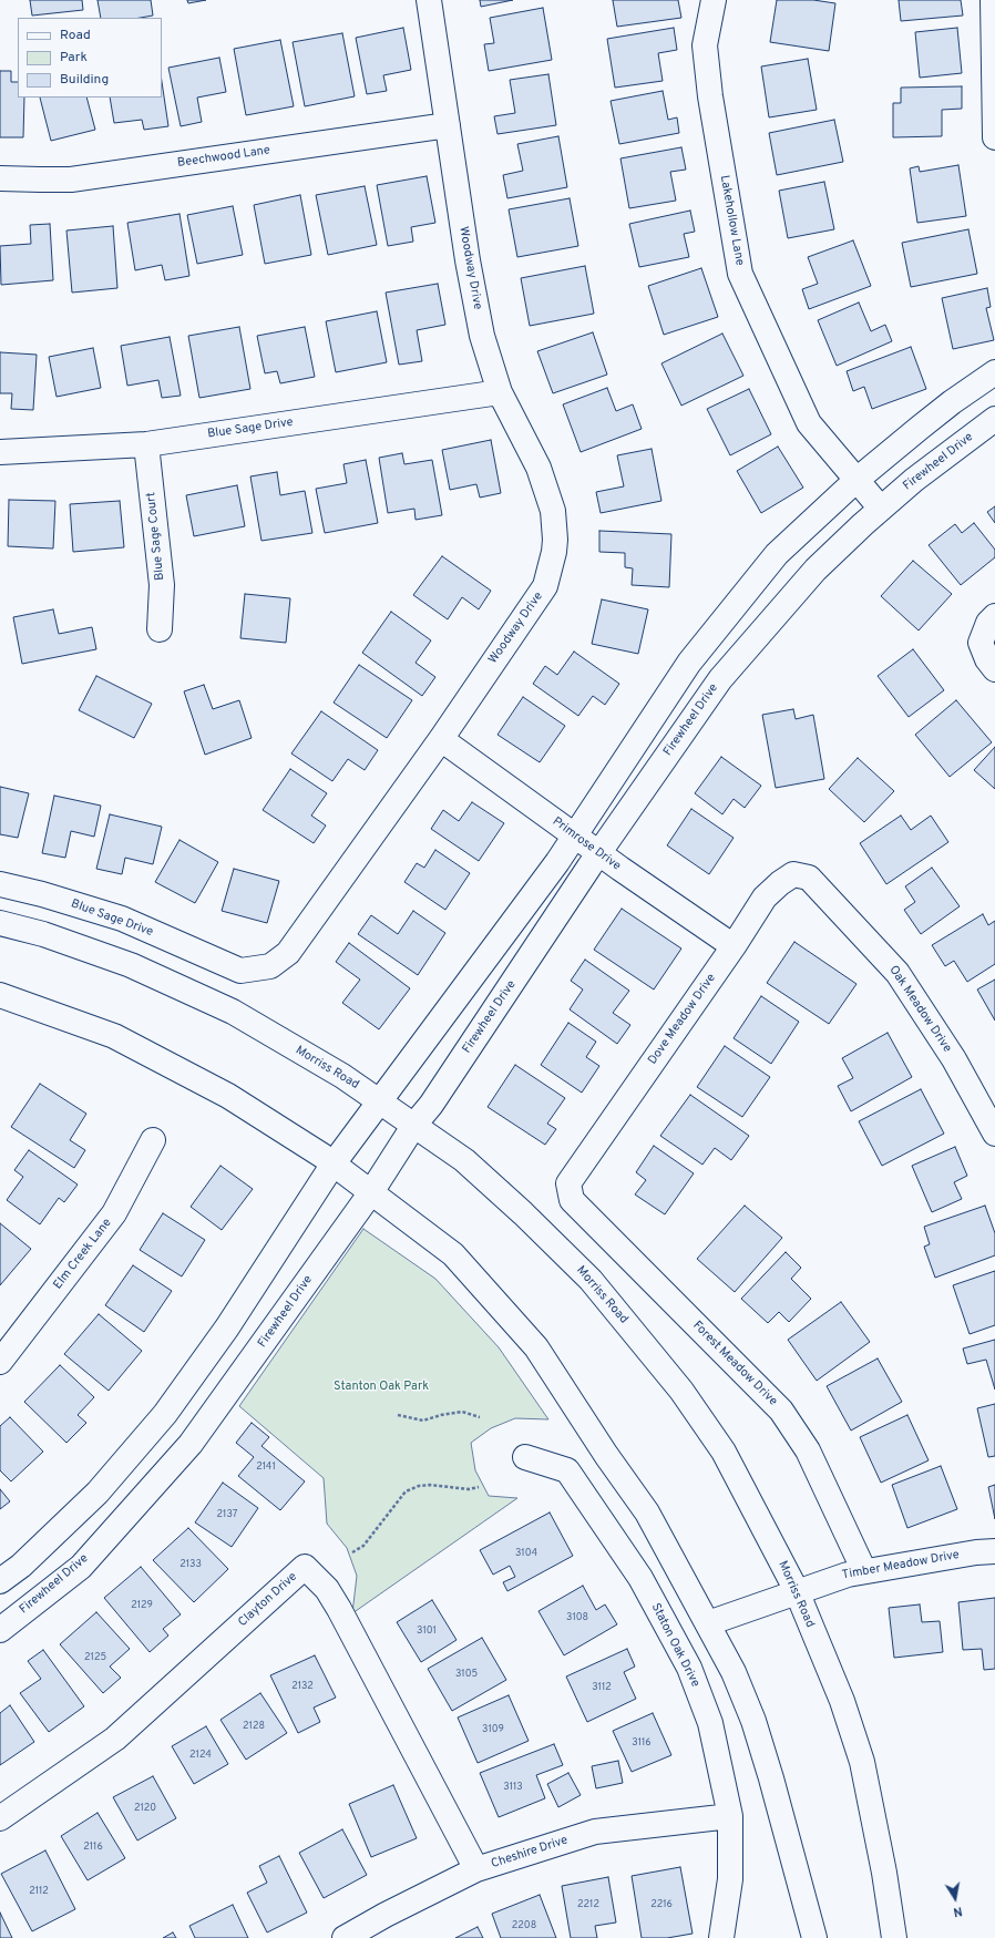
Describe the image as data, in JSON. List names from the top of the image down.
{
  "streets": {
    "street": [
      "Beechwood Lane",
      "Lakehollow Lane",
      "Woodway Drive",
      "Blue Sage Drive",
      "Firewheel Drive",
      "Blue Sage Court",
      "Primrose Drive",
      "Oak Meadow Drive",
      "Dove Meadow Drive",
      "Morriss Road",
      "Elm Creek Lane",
      "Forest Meadow Drive",
      "Timber Meadow Drive",
      "Clayton Drive",
      "Staton Oak Drive",
      "Cheshire Drive"
    ]
  },
  "crossings": [
    ["Beechwood Lane", "Woodway Drive"],
    ["Lakehollow Lane", "Firewheel Drive"],
    ["Woodway Drive", "Blue Sage Drive"],
    ["Woodway Drive", "Primrose Drive"],
    ["Blue Sage Drive", "Blue Sage Court"],
    ["Firewheel Drive", "Primrose Drive"],
    ["Firewheel Drive", "Morriss Road"],
    ["Primrose Drive", "Dove Meadow Drive"],
    ["Oak Meadow Drive", "Dove Meadow Drive"],
    ["Dove Meadow Drive", "Forest Meadow Drive"],
    ["Morriss Road", "Timber Meadow Drive"],
    ["Forest Meadow Drive", "Timber Meadow Drive"],
    ["Clayton Drive", "Cheshire Drive"],
    ["Staton Oak Drive", "Cheshire Drive"]
  ],
  "parks": ["Stanton Oak Park"],
  "house_numbers": [
    "2141",
    "2137",
    "3104",
    "2133",
    "2129",
    "3108",
    "3101",
    "2125",
    "3105",
    "2132",
    "3112",
    "2128",
    "3109",
    "3116",
    "2124",
    "3113",
    "2120",
    "2116",
    "2112",
    "2212",
    "2216",
    "2208"
  ],
  "legend": ["Road", "Park", "Building"],
  "north": "bottom"
}
